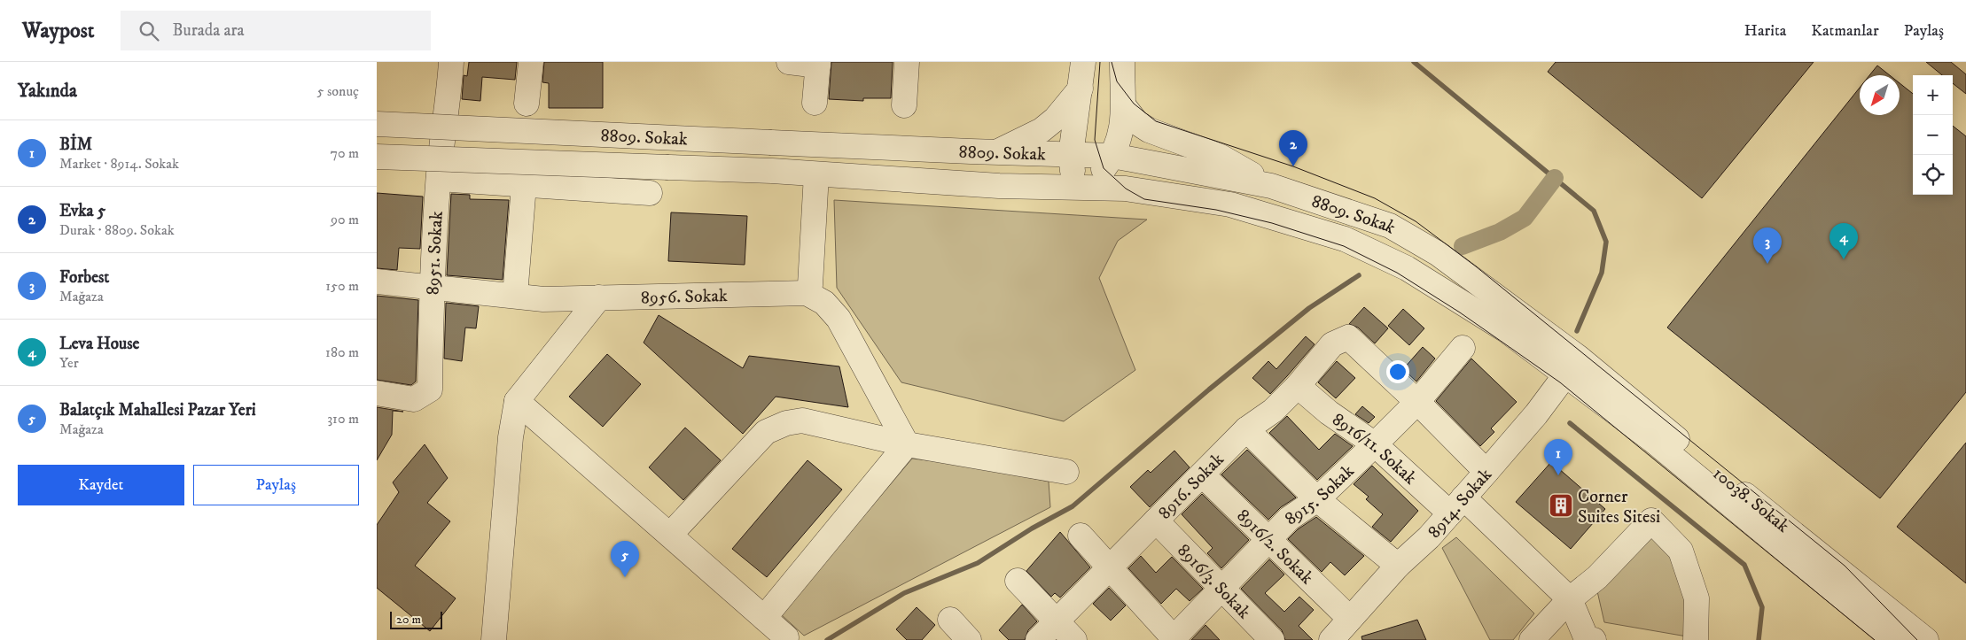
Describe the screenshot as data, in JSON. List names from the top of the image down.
{
  "streets": {
    "street": [
      "8809. Sokak",
      "8951. Sokak",
      "8956. Sokak",
      "8916/11. Sokak",
      "8916. Sokak",
      "8915. Sokak",
      "10038. Sokak",
      "8914. Sokak",
      "8916/2. Sokak",
      "8916/3. Sokak"
    ]
  },
  "crossings": [
    ["8809. Sokak", "10038. Sokak"],
    ["8809. Sokak", "8914. Sokak"],
    ["8951. Sokak", "8956. Sokak"],
    ["8916/11. Sokak", "8916. Sokak"],
    ["8916/11. Sokak", "8915. Sokak"],
    ["8916/11. Sokak", "8914. Sokak"],
    ["8916. Sokak", "8915. Sokak"],
    ["8916. Sokak", "8916/2. Sokak"],
    ["8916. Sokak", "8916/3. Sokak"],
    ["8915. Sokak", "8916/2. Sokak"],
    ["8915. Sokak", "8916/3. Sokak"],
    ["10038. Sokak", "8914. Sokak"],
    ["8914. Sokak", "8916/2. Sokak"]
  ],
  "places": {
    "building": ["Corner Suites Sitesi"]
  },
  "scale_bar": "20 m",
  "north": "bottom left",
  "page": {
    "header": "Waypost",
    "search": "Burada ara",
    "nav": ["Harita", "Katmanlar", "Paylaş"],
    "heading": ["Yakında", "5 sonuç"],
    "map_buttons": ["+", "−"],
    "list": [
      {
        "mark": "1",
        "name": "BİM",
        "note": "Market · 8914. Sokak",
        "value": "70 m"
      },
      {
        "mark": "2",
        "name": "Evka 5",
        "note": "Durak · 8809. Sokak",
        "value": "90 m"
      },
      {
        "mark": "3",
        "name": "Forbest",
        "note": "Mağaza",
        "value": "150 m"
      },
      {
        "mark": "4",
        "name": "Leva House",
        "note": "Yer",
        "value": "180 m"
      },
      {
        "mark": "5",
        "name": "Balatçık Mahallesi Pazar Yeri",
        "note": "Mağaza",
        "value": "310 m"
      }
    ],
    "pins": [
      "2",
      "4",
      "3",
      "1",
      "5"
    ],
    "buttons": ["Kaydet", "Paylaş"],
    "scale": "20 m"
  }
}
